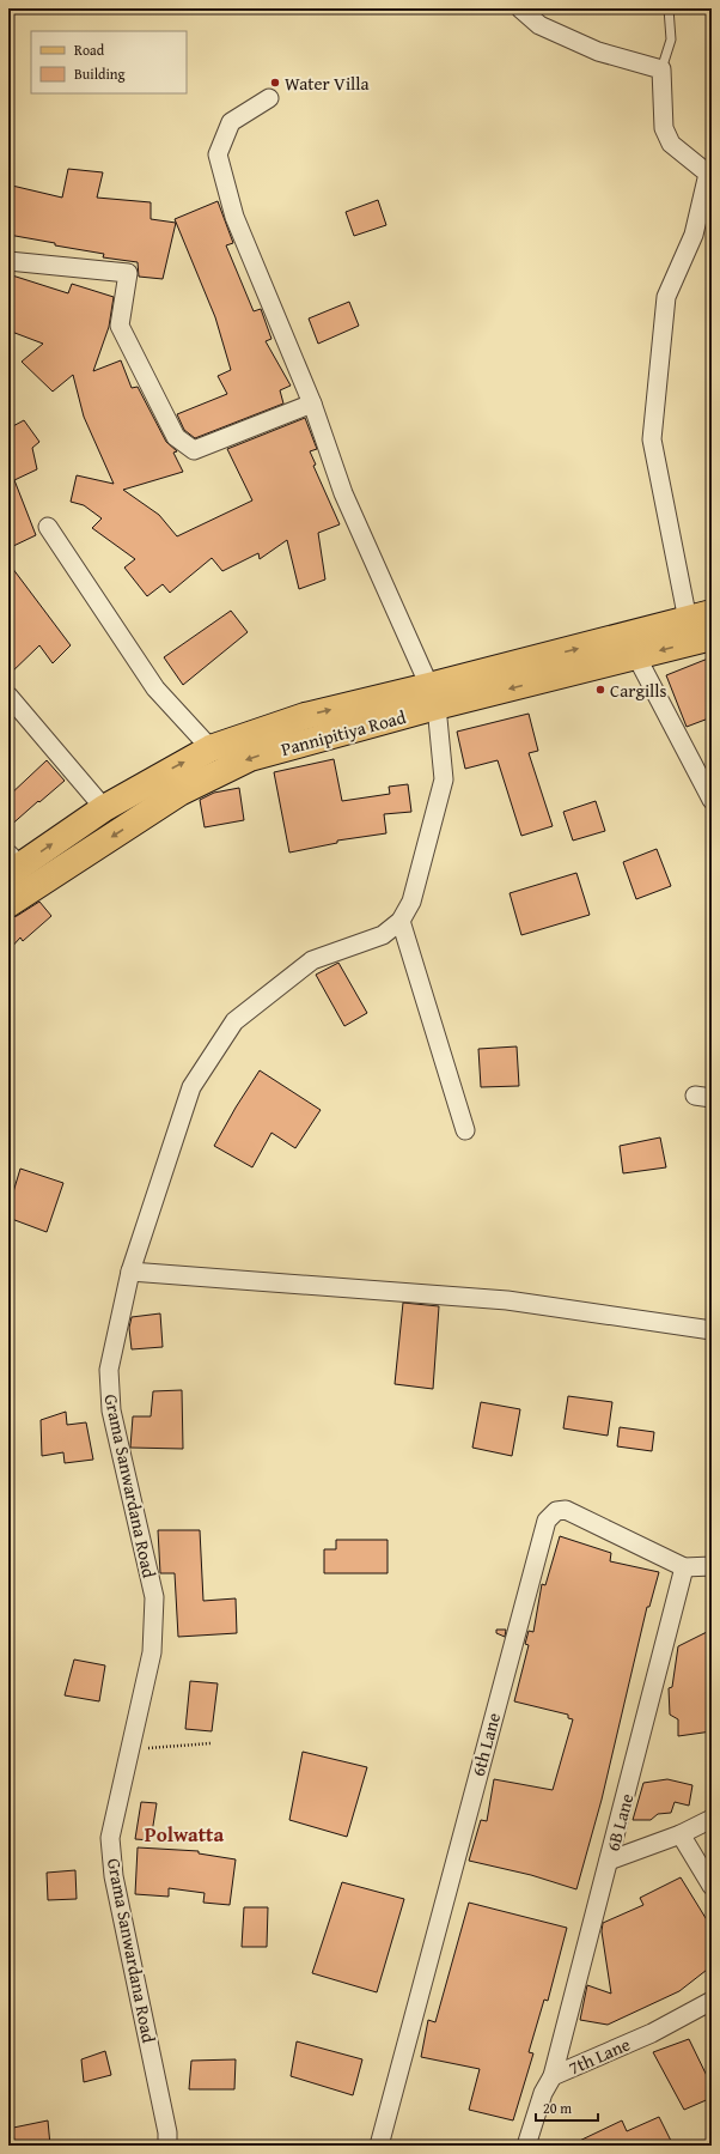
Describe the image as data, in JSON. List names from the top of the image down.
{
  "streets": {
    "main road": ["Pannipitiya Road"],
    "street": [
      "Grama Sanwardana Road",
      "6th Lane",
      "6B Lane",
      "7th Lane"
    ]
  },
  "crossings": [
    ["Pannipitiya Road", "Grama Sanwardana Road"],
    ["6th Lane", "6B Lane"],
    ["6B Lane", "7th Lane"]
  ],
  "districts": ["Polwatta"],
  "places": ["Water Villa", "Cargills"],
  "legend": ["Road", "Building"],
  "scale_bar": "20 m"
}
